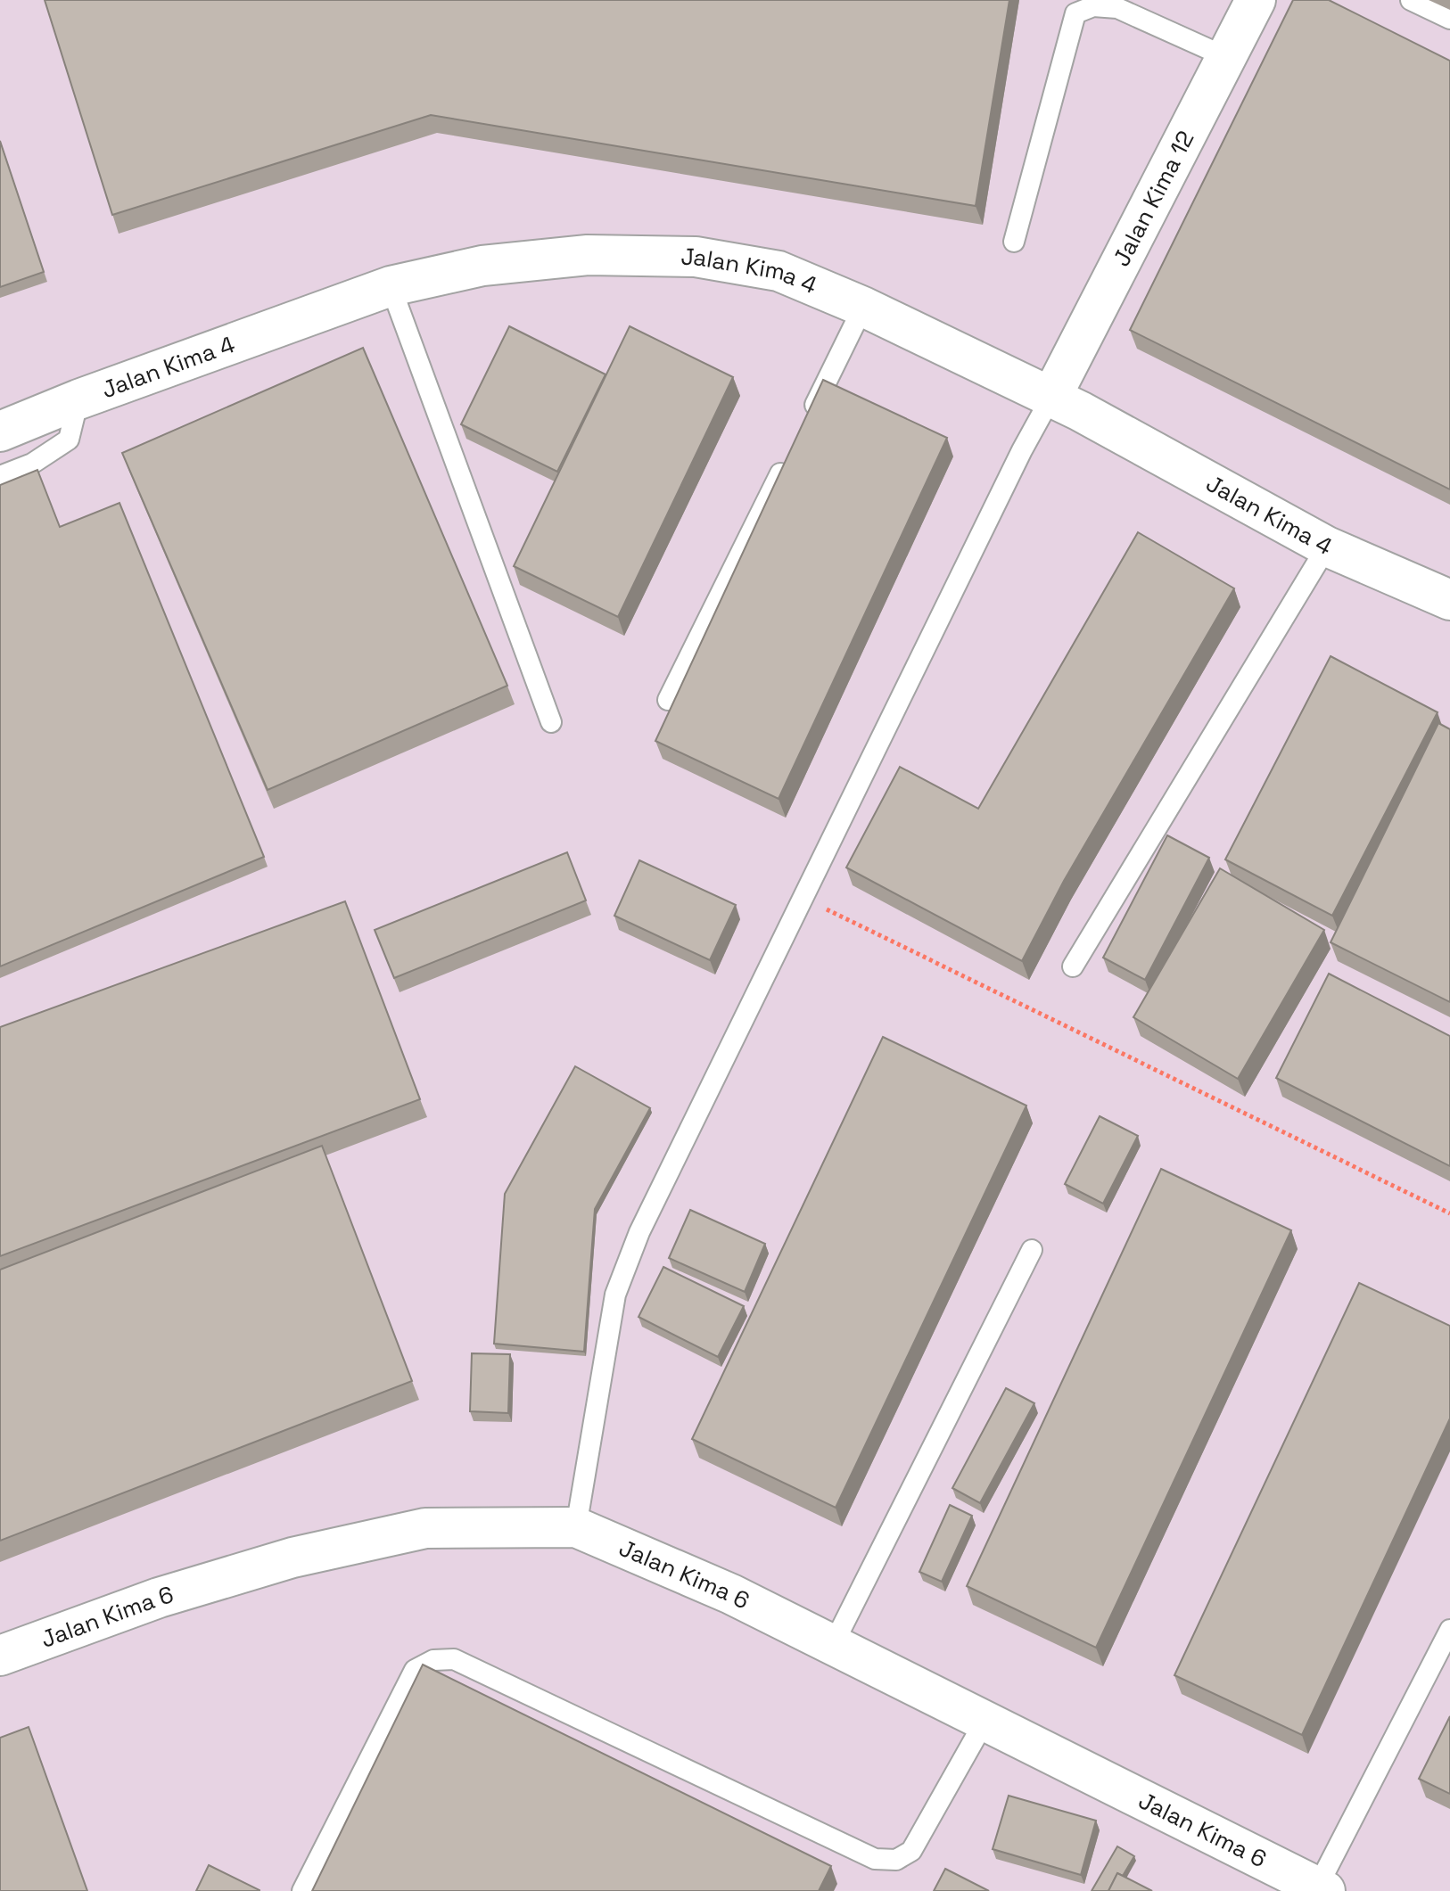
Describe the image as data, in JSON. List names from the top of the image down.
{
  "streets": {
    "street": ["Jalan Kima 12", "Jalan Kima 4", "Jalan Kima 6"]
  },
  "crossings": [
    ["Jalan Kima 12", "Jalan Kima 4"]
  ]
}
